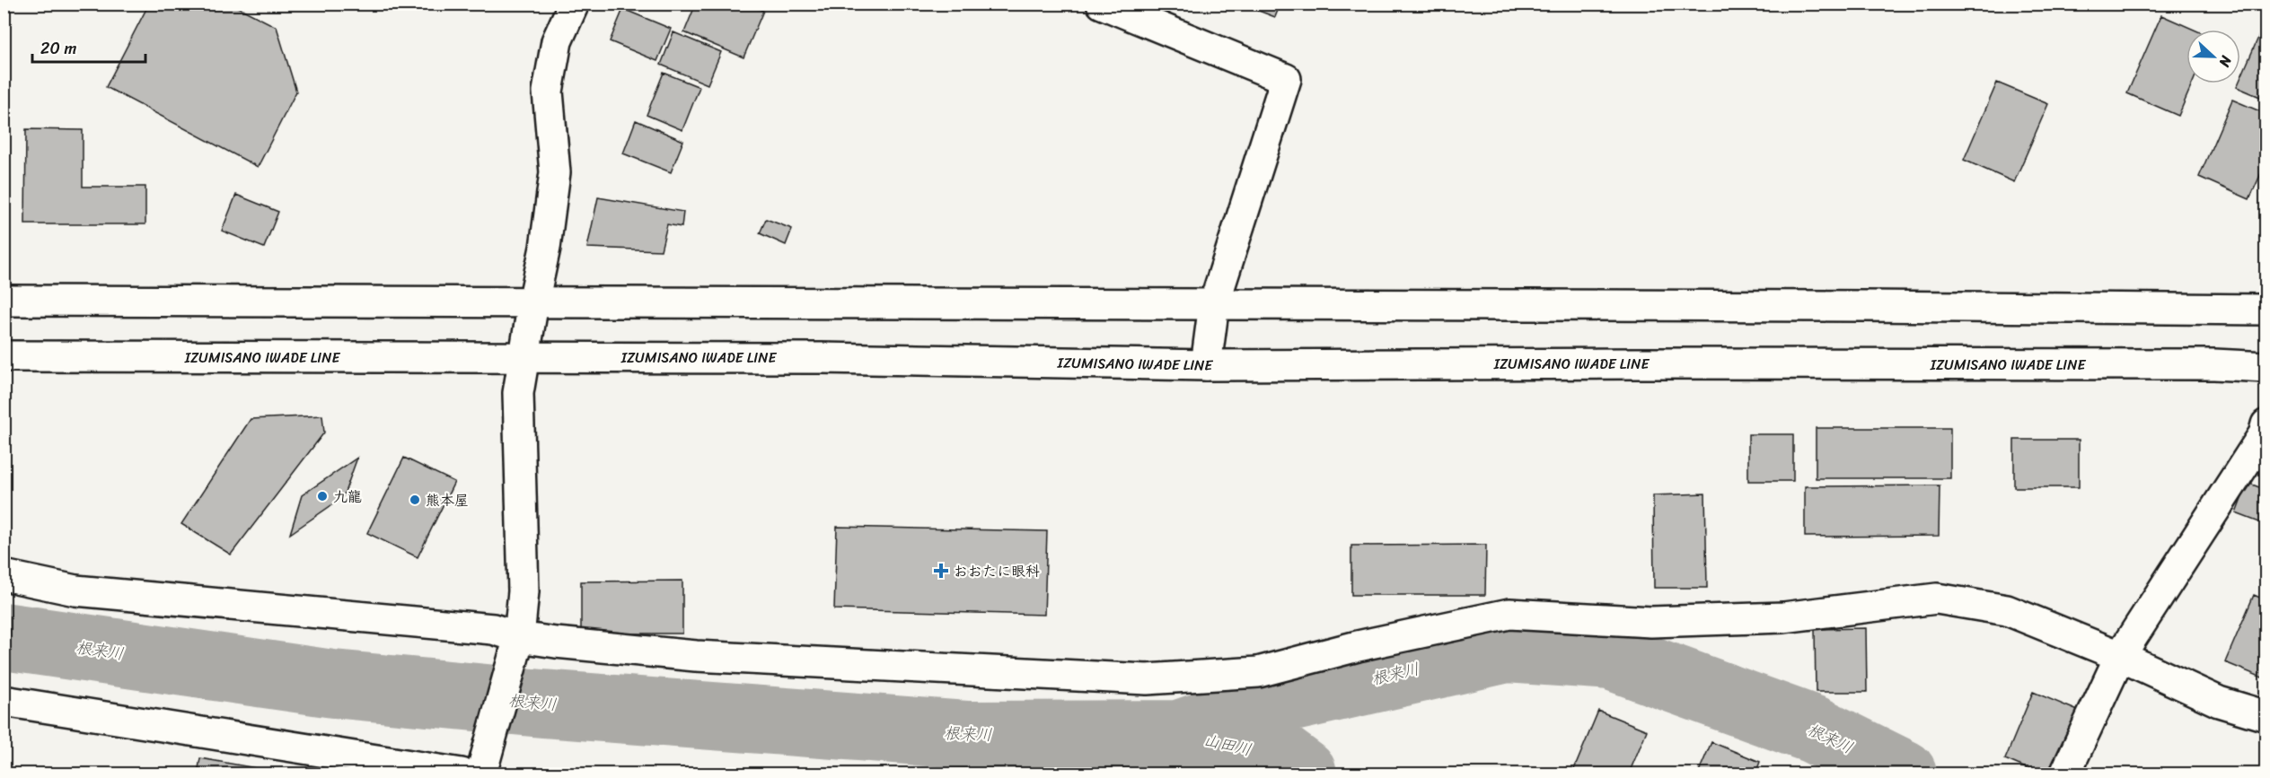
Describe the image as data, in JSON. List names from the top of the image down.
{
  "streets": {
    "main road": ["IZUMISANO IWADE LINE"]
  },
  "water": ["根来川", "山田川"],
  "places": {
    "other": ["九龍", "熊本屋"],
    "health": ["おおたに眼科"]
  },
  "scale_bar": "20 m",
  "north": "right"
}
